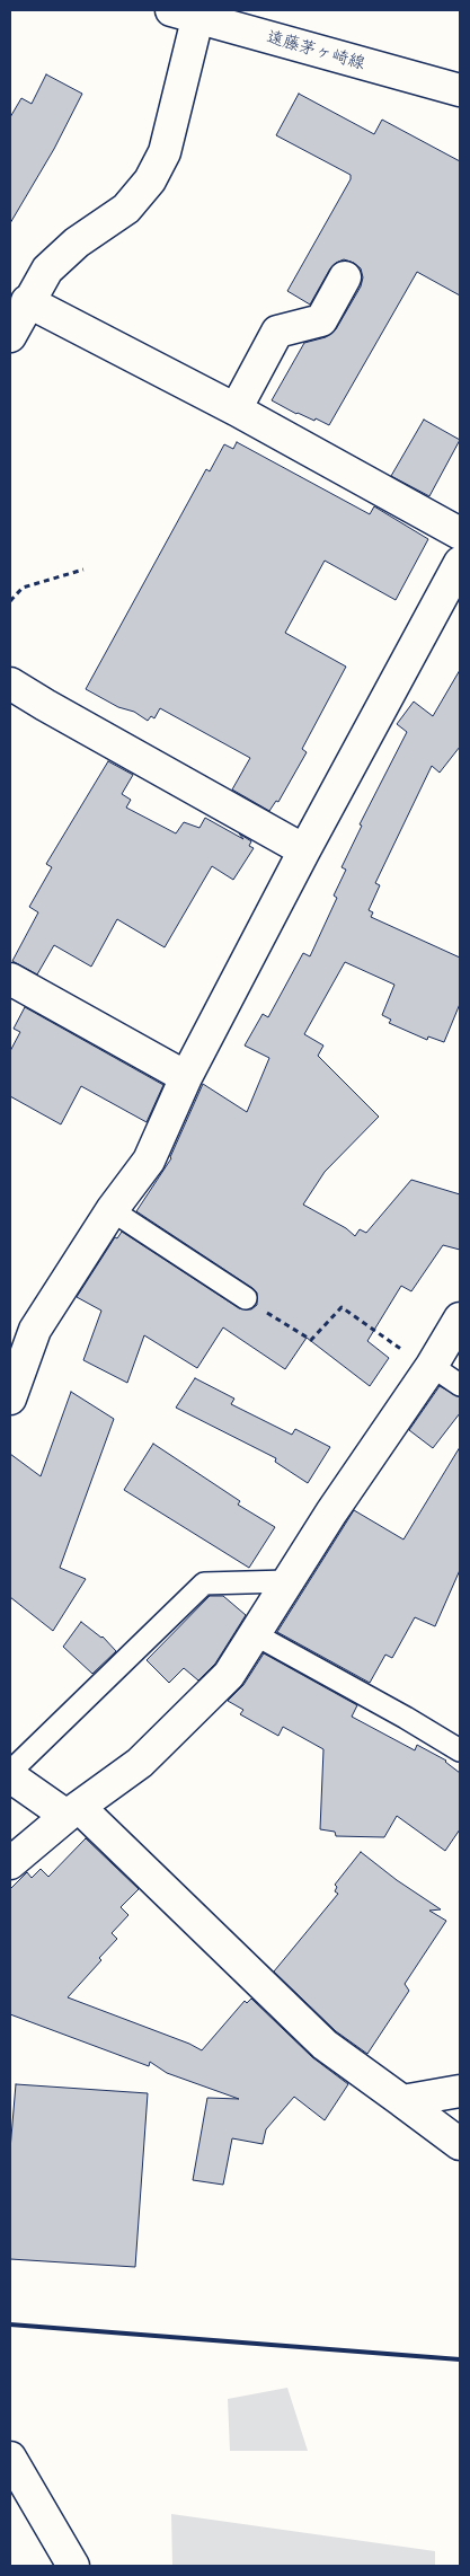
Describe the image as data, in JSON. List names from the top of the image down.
{
  "streets": {
    "street": ["遠藤茅ヶ崎線"]
  }
}
